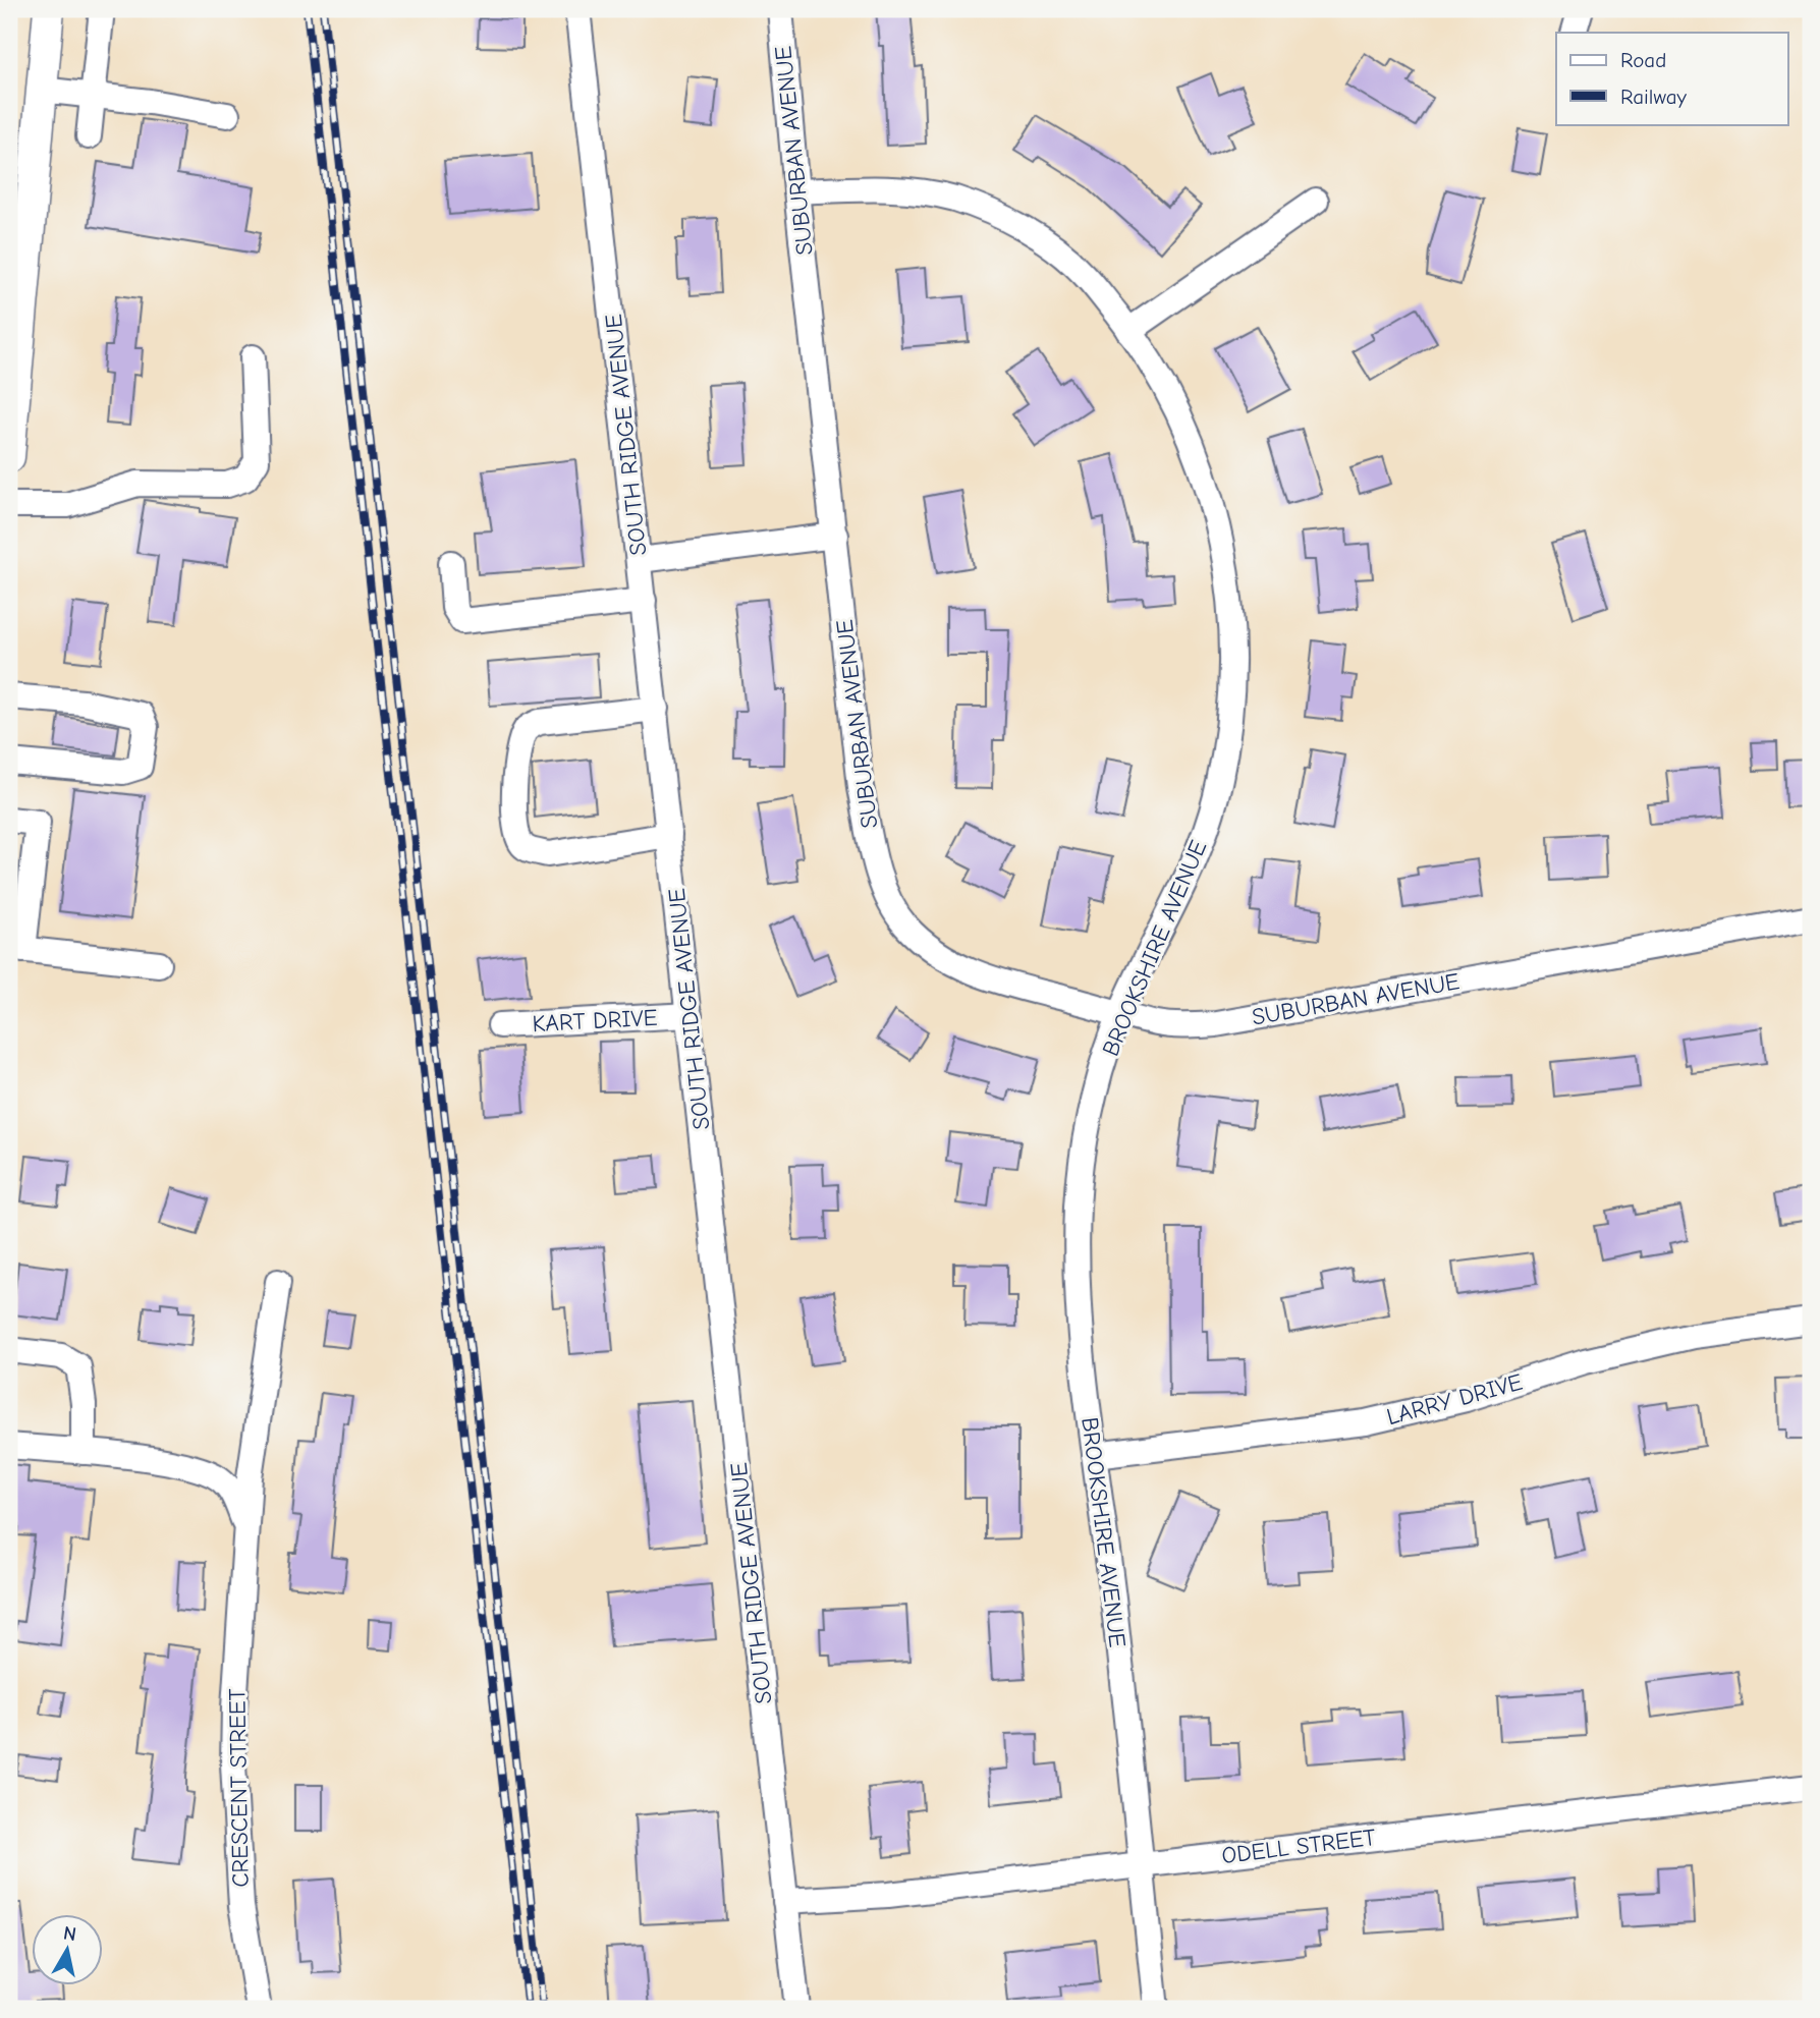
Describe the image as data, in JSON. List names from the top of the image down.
{
  "streets": {
    "street": [
      "SUBURBAN AVENUE",
      "SOUTH RIDGE AVENUE",
      "BROOKSHIRE AVENUE",
      "KART DRIVE",
      "LARRY DRIVE",
      "CRESCENT STREET",
      "ODELL STREET"
    ]
  },
  "crossings": [
    ["SUBURBAN AVENUE", "BROOKSHIRE AVENUE"],
    ["SOUTH RIDGE AVENUE", "KART DRIVE"],
    ["SOUTH RIDGE AVENUE", "ODELL STREET"],
    ["BROOKSHIRE AVENUE", "LARRY DRIVE"],
    ["BROOKSHIRE AVENUE", "ODELL STREET"]
  ],
  "legend": ["Road", "Railway"],
  "north": "top"
}
